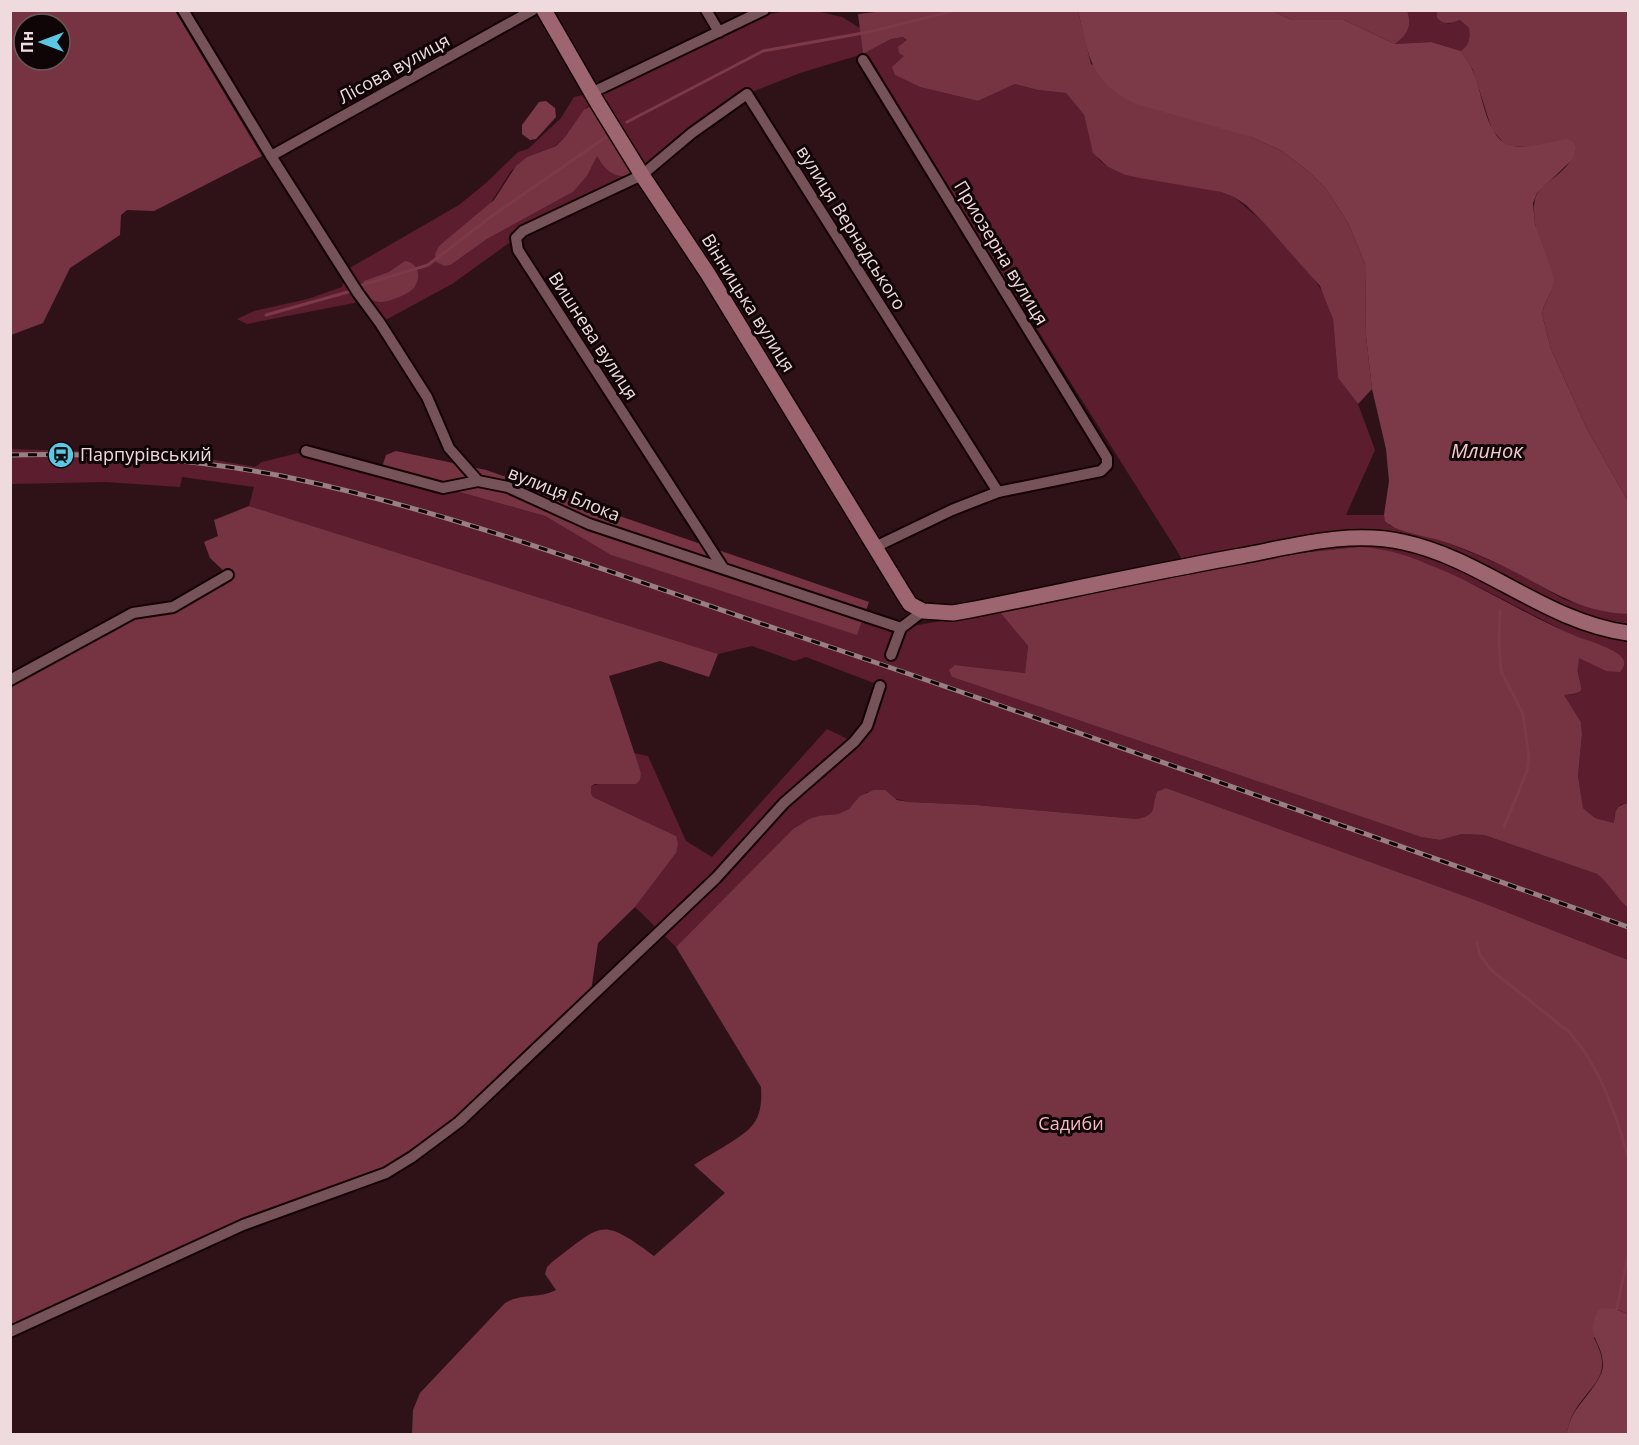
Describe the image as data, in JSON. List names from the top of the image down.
{
  "streets": {
    "street": [
      "Лісова вулиця",
      "вулиця Вернадського",
      "Приозерна вулиця",
      "Вінницька вулиця",
      "Вишнева вулиця",
      "вулиця Блока"
    ]
  },
  "crossings": [
    ["вулиця Вернадського", "Приозерна вулиця"],
    ["вулиця Вернадського", "Вінницька вулиця"],
    ["вулиця Вернадського", "Вишнева вулиця"],
    ["Вінницька вулиця", "Вишнева вулиця"],
    ["Вишнева вулиця", "вулиця Блока"]
  ],
  "water": ["Млинок"],
  "parks": ["Садиби"],
  "places": {
    "station": ["Парпурівський"]
  },
  "north": "left"
}
